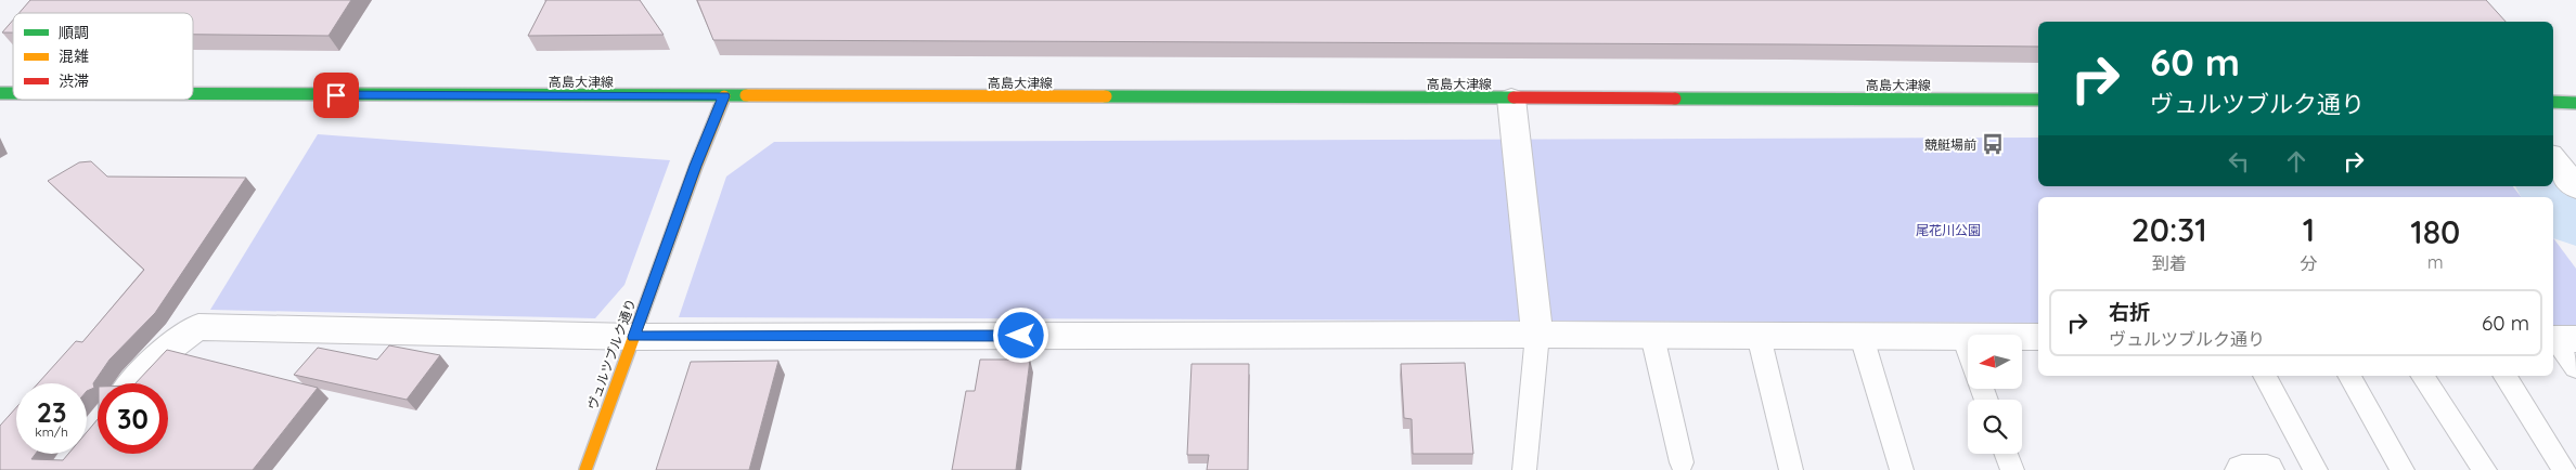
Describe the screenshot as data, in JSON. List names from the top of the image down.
{
  "streets": {
    "main road": ["高島大津線", "ヴュルツブルク通り"]
  },
  "crossings": [
    ["高島大津線", "ヴュルツブルク通り"]
  ],
  "parks": ["尾花川公園"],
  "places": {
    "bus stop": ["競艇場前"]
  },
  "legend": ["順調", "混雑", "渋滞"],
  "north": "left",
  "page": {
    "turn": ["60 m", "ヴュルツブルク通り"],
    "eta": [
      "20:31",
      "到着",
      "1",
      "分",
      "180",
      "m"
    ],
    "list": [
      {
        "name": "右折",
        "note": "ヴュルツブルク通り",
        "value": "60 m"
      }
    ],
    "speed": "23 km/h",
    "limit": "30"
  }
}
